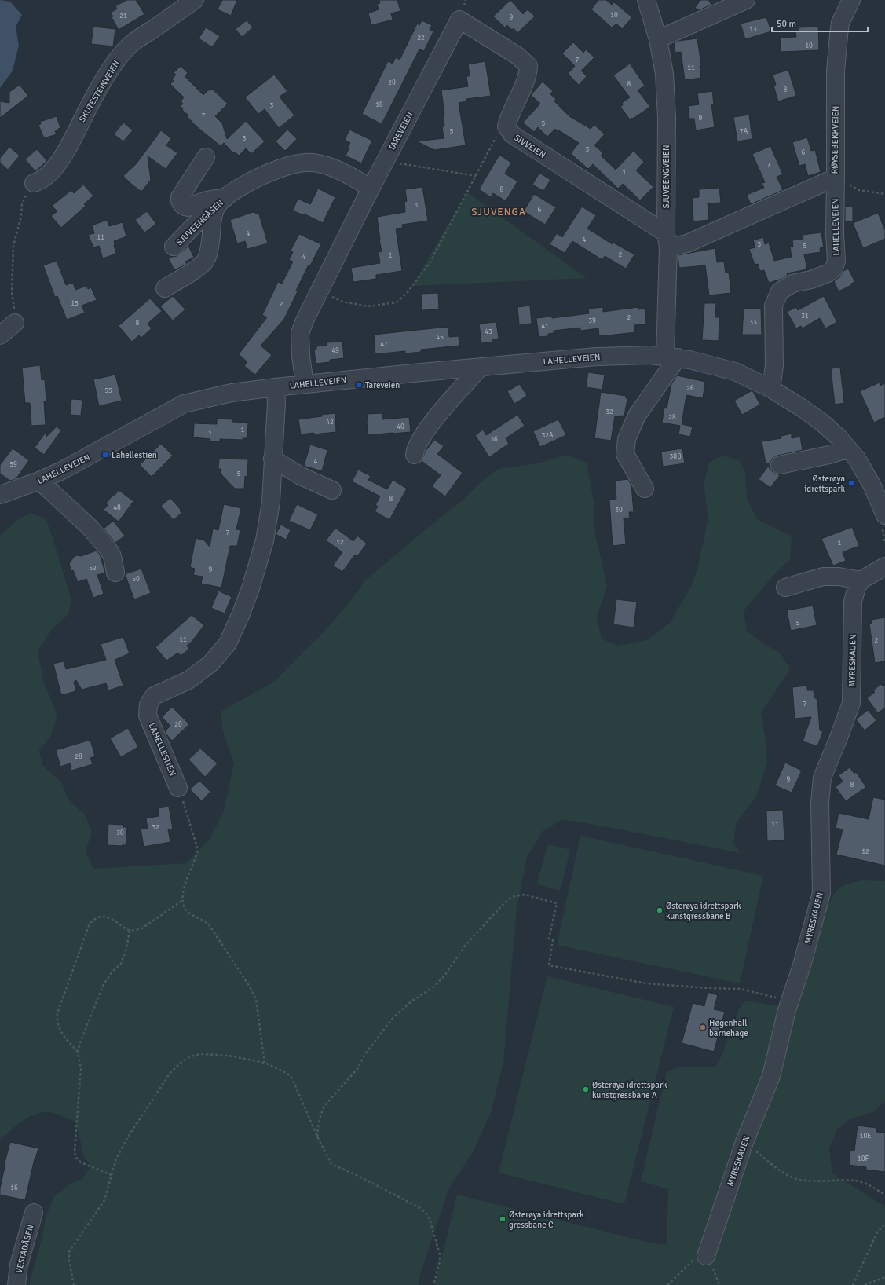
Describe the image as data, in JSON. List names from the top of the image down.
{
  "streets": {
    "street": [
      "SKUTESTEINVEIEN",
      "TAREVEIEN",
      "RØYSEBEKKVEIEN",
      "SIVVEIEN",
      "SJUVEENGVEIEN",
      "SJUVEENGÅSEN",
      "LAHELLEVEIEN",
      "MYRESKAUEN",
      "LAHELLESTIEN",
      "VESTADÅSEN"
    ]
  },
  "crossings": [
    ["TAREVEIEN", "SIVVEIEN"],
    ["TAREVEIEN", "SJUVEENGÅSEN"],
    ["TAREVEIEN", "LAHELLEVEIEN"],
    ["RØYSEBEKKVEIEN", "SIVVEIEN"],
    ["RØYSEBEKKVEIEN", "SJUVEENGVEIEN"],
    ["RØYSEBEKKVEIEN", "LAHELLEVEIEN"],
    ["SIVVEIEN", "SJUVEENGVEIEN"],
    ["SJUVEENGVEIEN", "LAHELLEVEIEN"],
    ["LAHELLEVEIEN", "LAHELLESTIEN"]
  ],
  "districts": ["SJUVENGA"],
  "places": {
    "transit": ["Tareveien", "Lahellestien", "Østerøya idrettspark"],
    "other": [
      "Østerøya idrettspark kunstgressbane B",
      "Høgenhall barnehage",
      "Østerøya idrettspark kunstgressbane A",
      "Østerøya idrettspark gressbane C"
    ]
  },
  "house_numbers": [
    "10",
    "21",
    "9",
    "13",
    "22",
    "10",
    "7",
    "11",
    "20",
    "8",
    "8",
    "18",
    "3",
    "7",
    "9",
    "5",
    "5",
    "7A",
    "5",
    "3",
    "6",
    "4",
    "1",
    "8",
    "3",
    "6",
    "4",
    "11",
    "4",
    "3",
    "5",
    "2",
    "1",
    "4",
    "15",
    "2",
    "31",
    "2",
    "39",
    "33",
    "8",
    "41",
    "43",
    "45",
    "47",
    "49",
    "26",
    "55",
    "32",
    "28",
    "42",
    "40",
    "1",
    "3",
    "32A",
    "36",
    "30B",
    "4",
    "59",
    "5",
    "8",
    "48",
    "30",
    "7",
    "12",
    "1",
    "52",
    "9",
    "50",
    "5",
    "11",
    "2",
    "7",
    "20",
    "28",
    "9",
    "8",
    "11",
    "32",
    "30",
    "12",
    "10E",
    "10F",
    "16"
  ],
  "scale_bar": "50 m"
}
